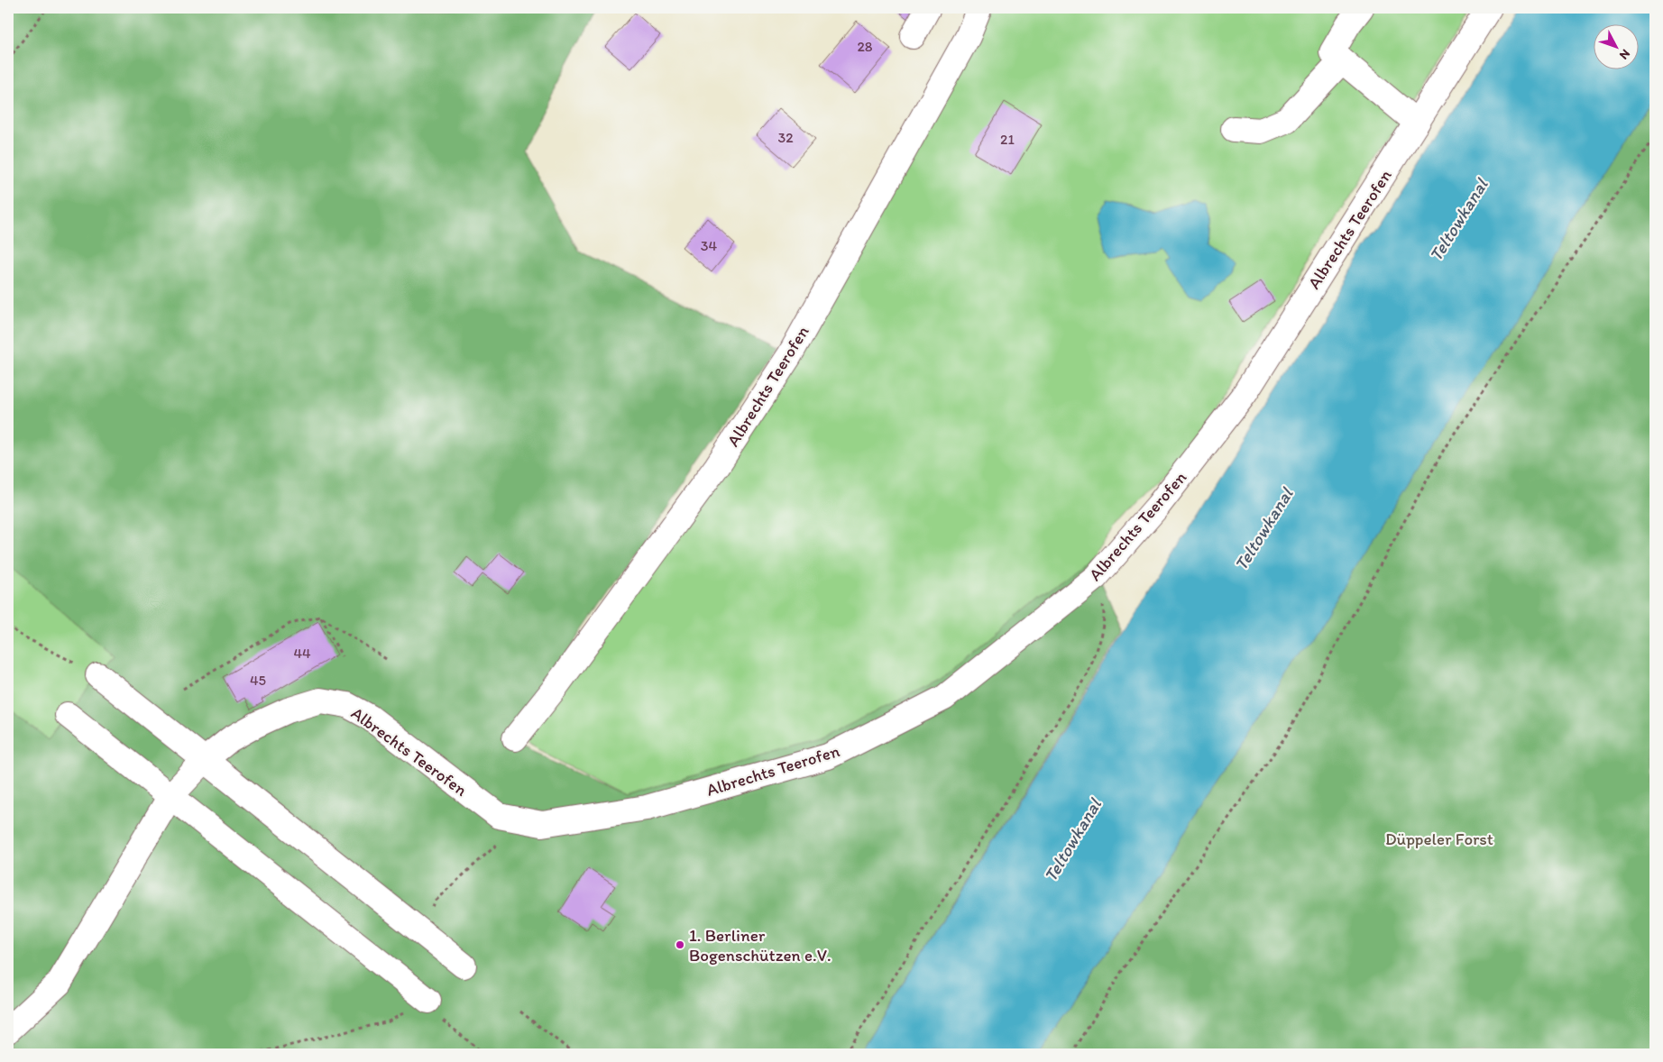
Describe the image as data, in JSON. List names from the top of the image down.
{
  "streets": {
    "street": ["Albrechts Teerofen"]
  },
  "water": ["Teltowkanal"],
  "parks": ["Düppeler Forst"],
  "places": ["1. Berliner Bogenschützen e.V."],
  "house_numbers": [
    "28",
    "32",
    "21",
    "34",
    "44",
    "45"
  ],
  "north": "bottom right"
}
